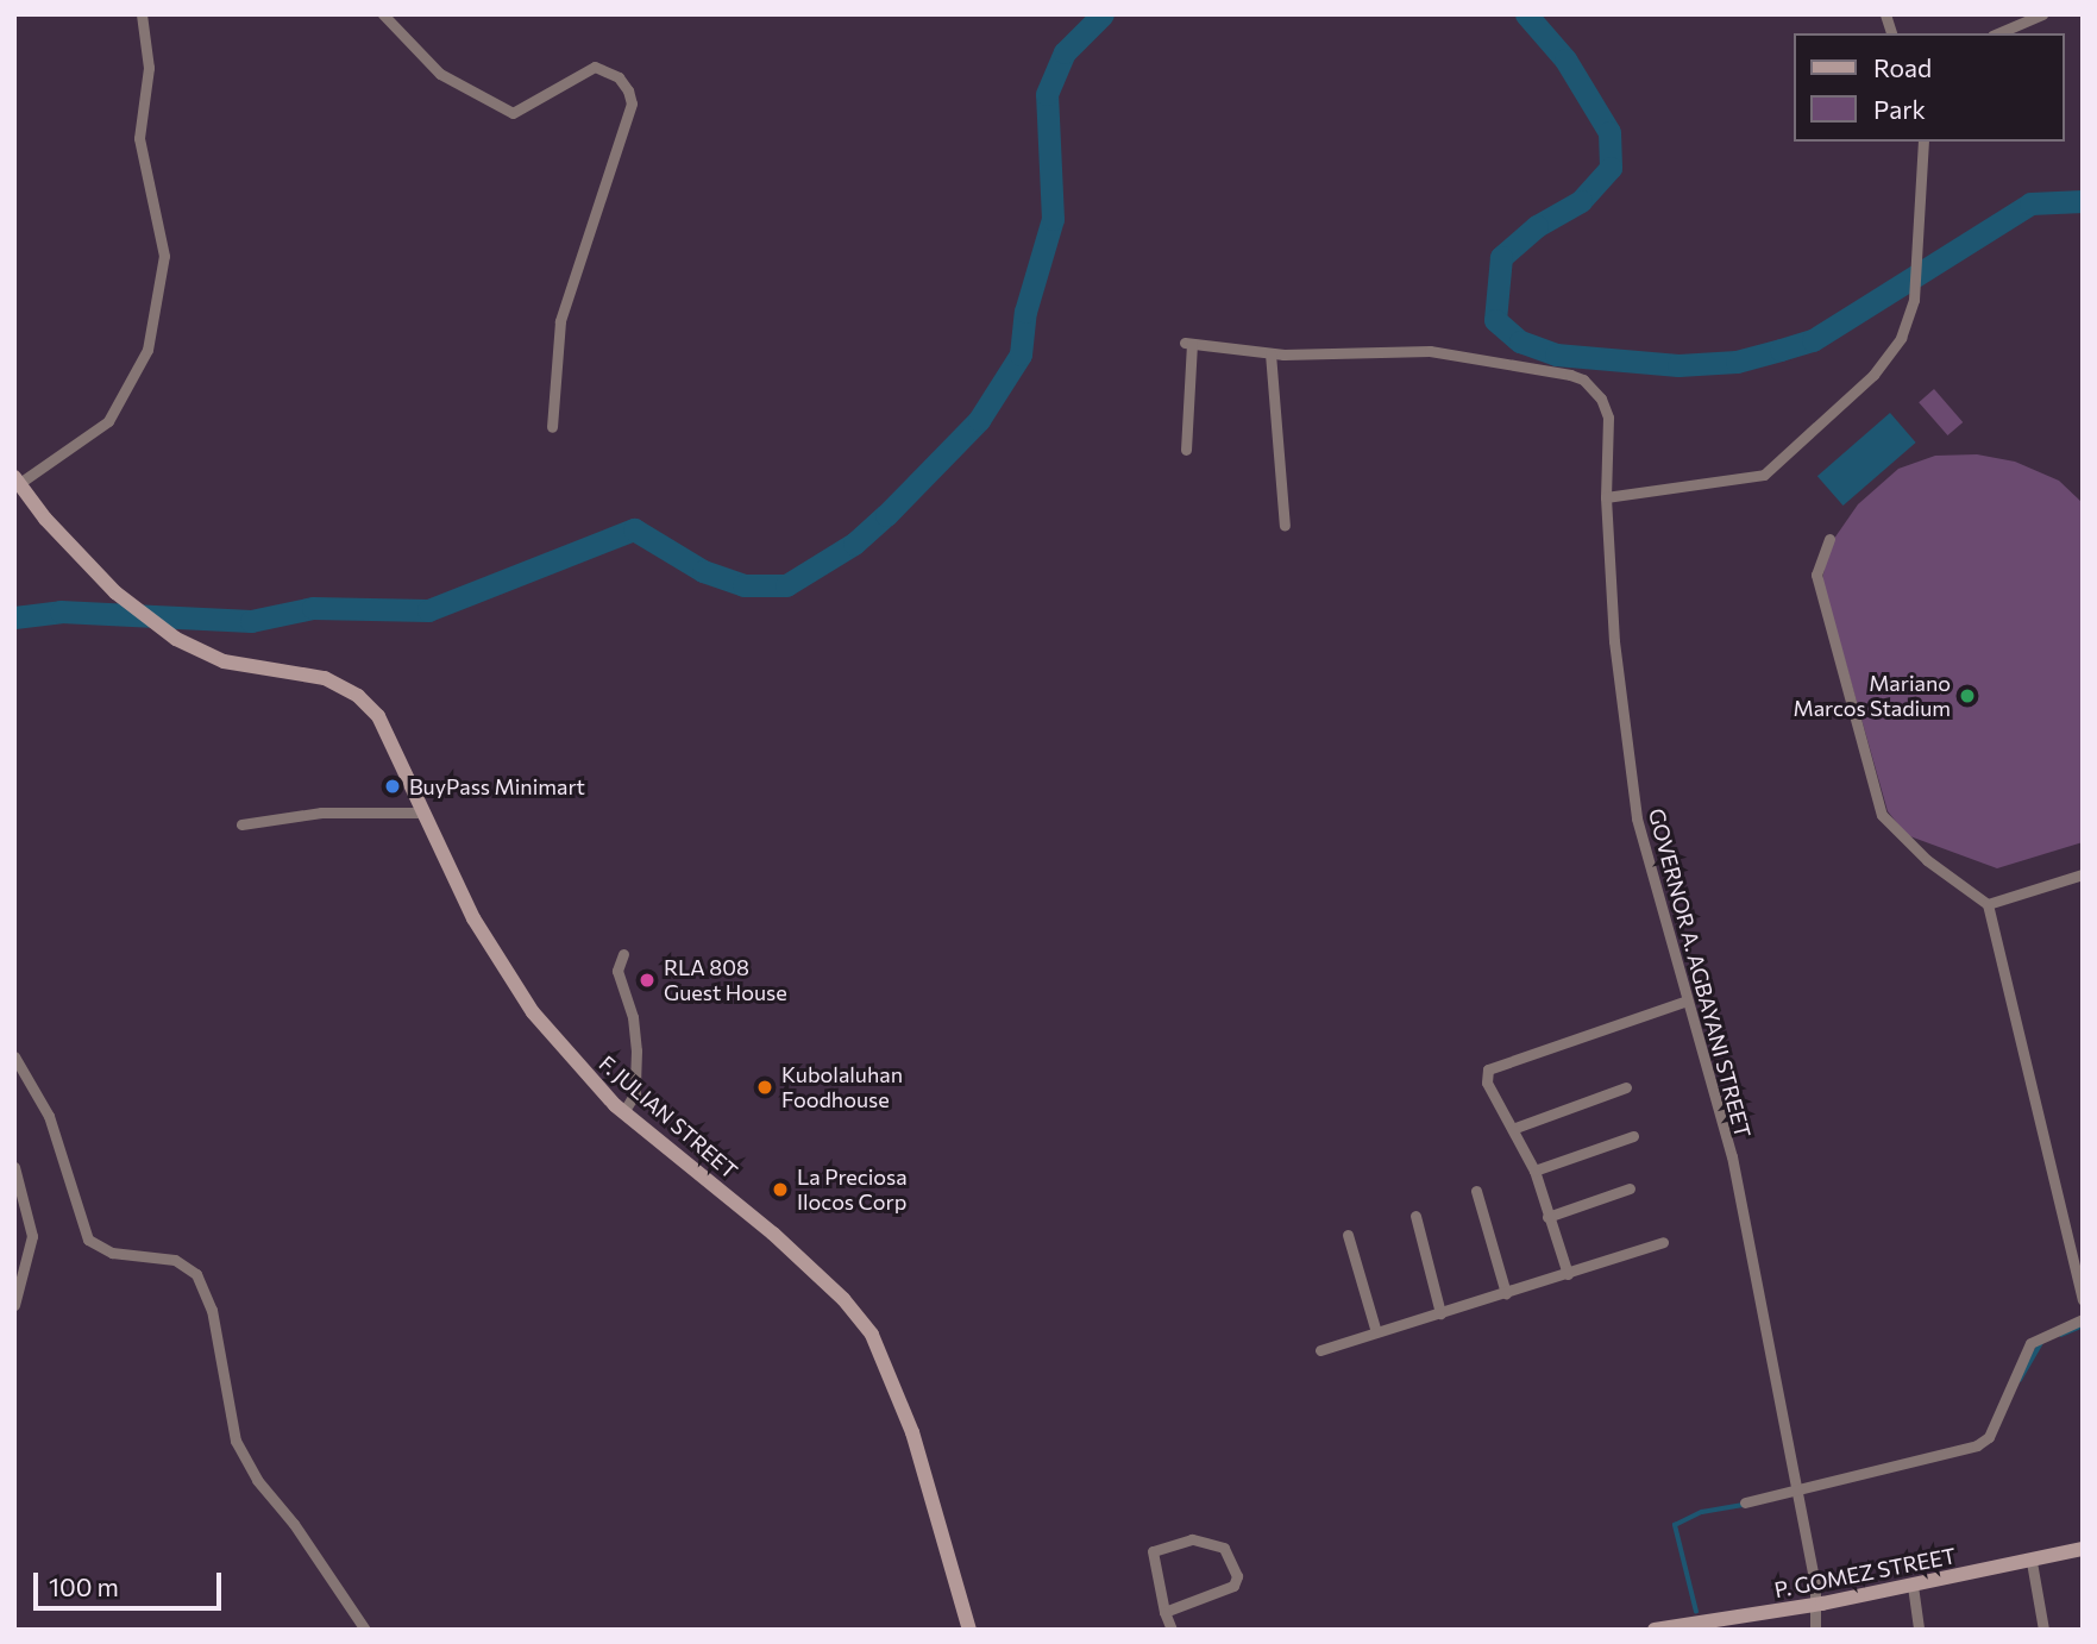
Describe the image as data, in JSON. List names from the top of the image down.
{
  "streets": {
    "street": ["GOVERNOR A. AGBAYANI STREET", "F. JULIAN STREET", "P. GOMEZ STREET"]
  },
  "crossings": [
    ["GOVERNOR A. AGBAYANI STREET", "P. GOMEZ STREET"]
  ],
  "places": [
    "Mariano Marcos Stadium",
    "BuyPass Minimart",
    "RLA 808 Guest House",
    "Kubolaluhan Foodhouse",
    "La Preciosa Ilocos Corp"
  ],
  "legend": ["Road", "Park"],
  "scale_bar": "100 m"
}
